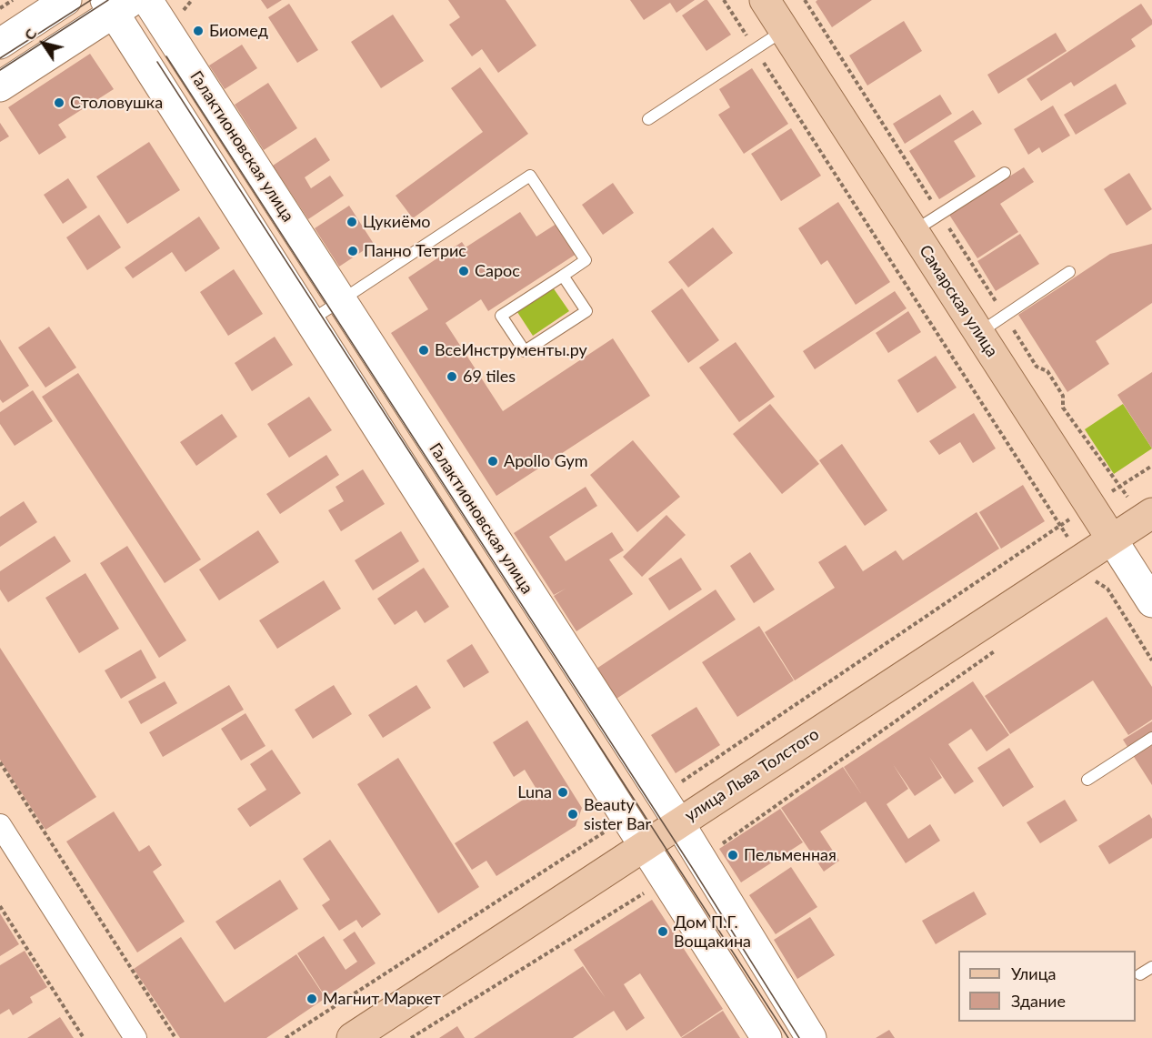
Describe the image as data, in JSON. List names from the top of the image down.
{
  "streets": {
    "main road": ["Галактионовская улица", "Самарская улица", "улица Льва Толстого"]
  },
  "crossings": [
    ["Галактионовская улица", "улица Льва Толстого"],
    ["Самарская улица", "улица Льва Толстого"]
  ],
  "places": [
    "Биомед",
    "Столовушка",
    "Цукиёмо",
    "Панно Тетрис",
    "Сарос",
    "ВсеИнструменты.ру",
    "69 tiles",
    "Apollo Gym",
    "Luna",
    "Beauty sister Bar",
    "Пельменная",
    "Дом П.Г. Вощакина",
    "Магнит Маркет"
  ],
  "legend": ["Улица", "Здание"],
  "north": "top left"
}
